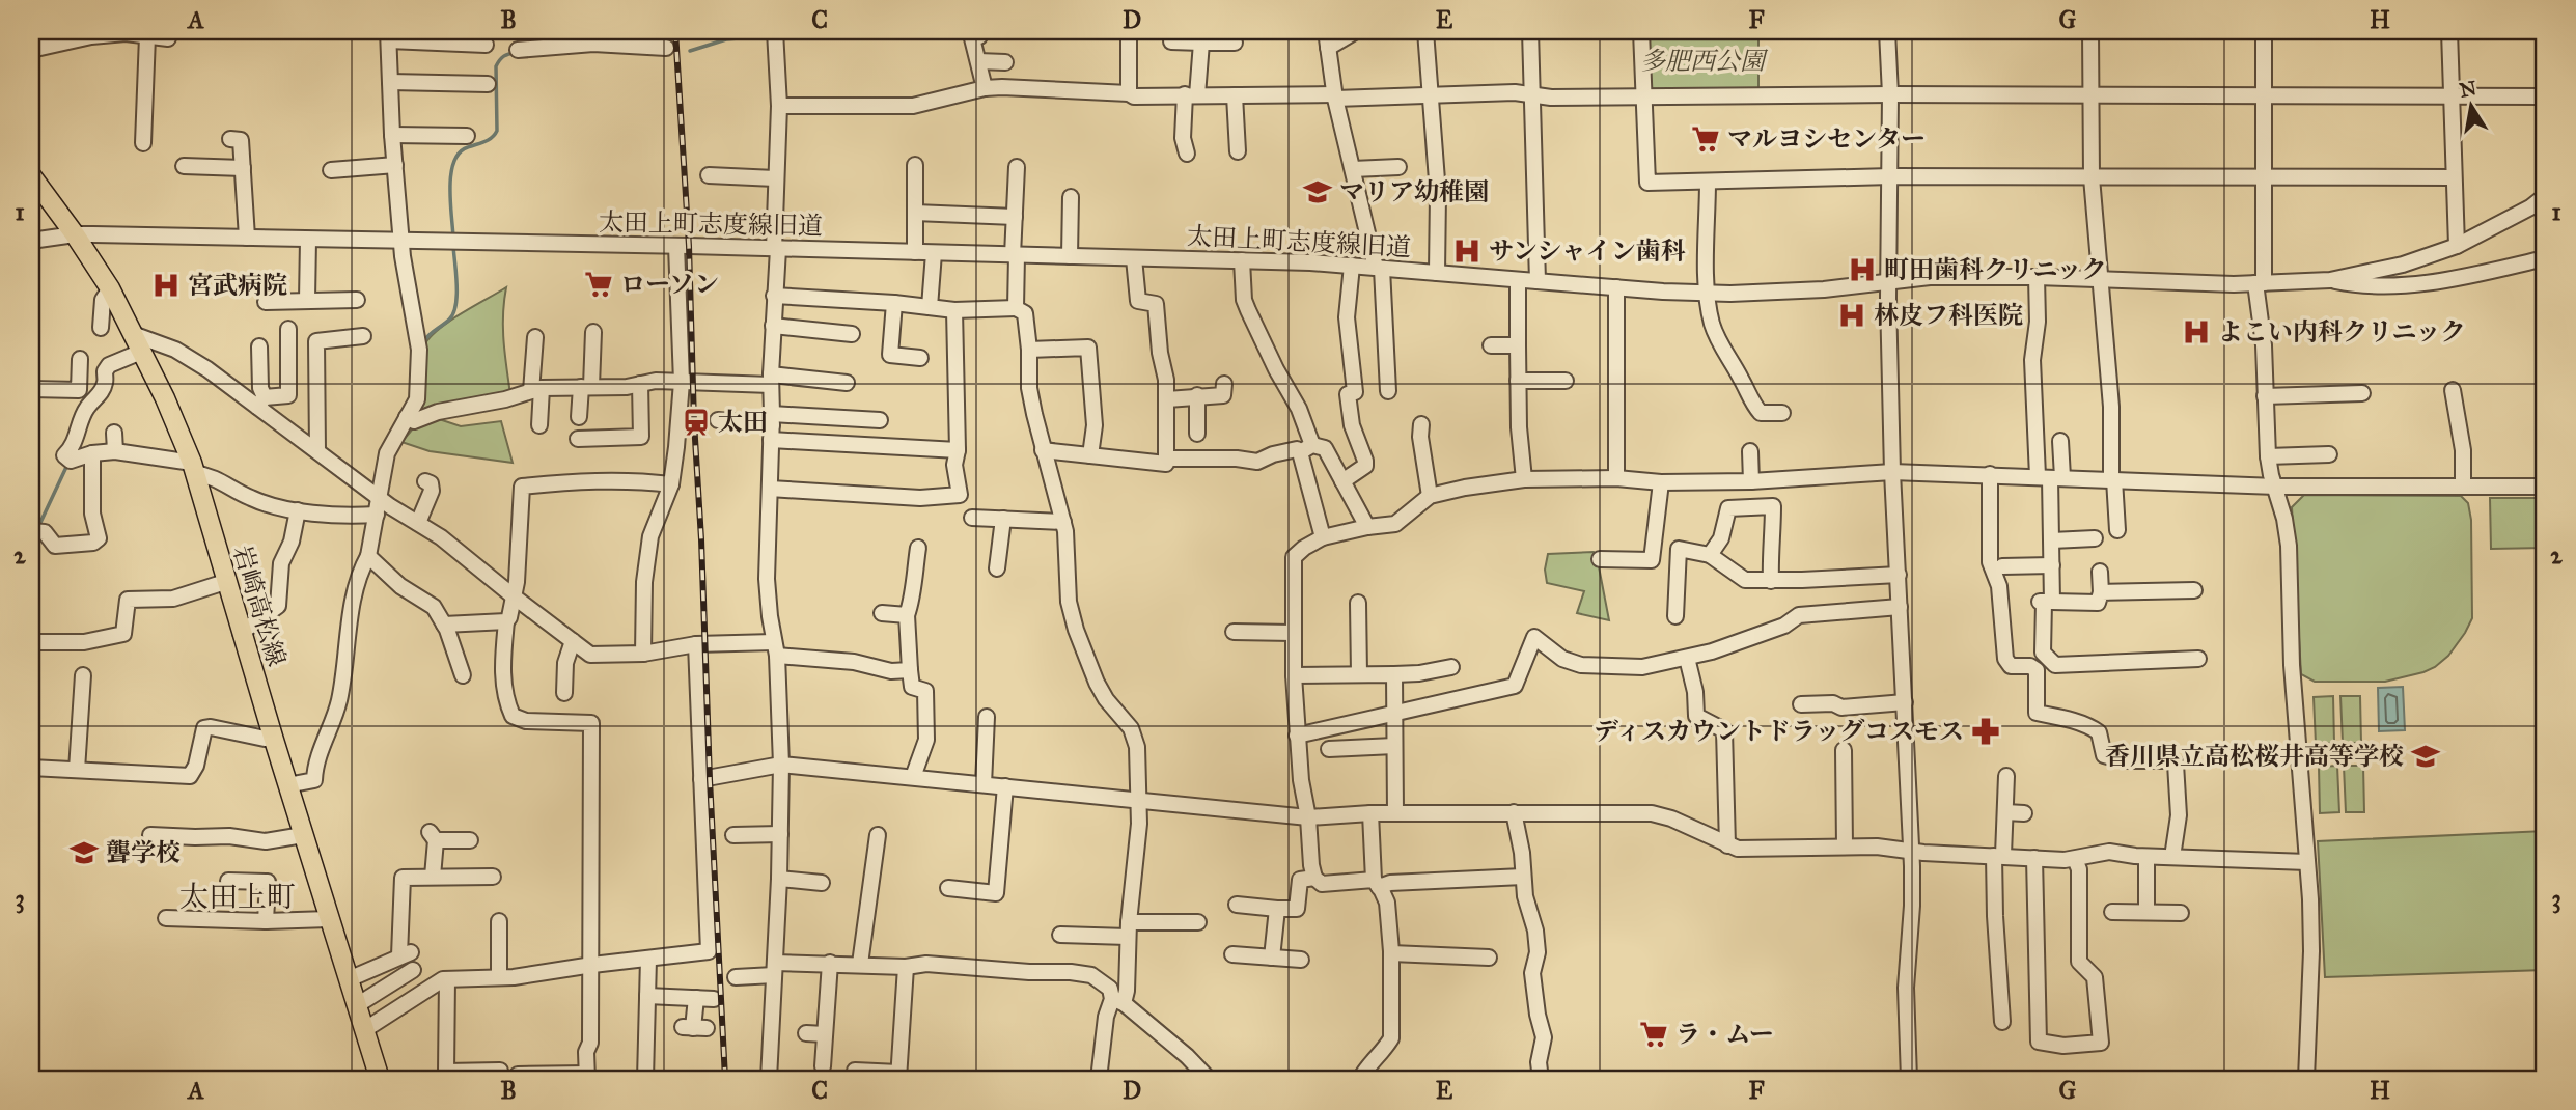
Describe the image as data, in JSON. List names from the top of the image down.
{
  "streets": {
    "main road": ["岩崎高松線"],
    "street": ["太田上町志度線旧道"]
  },
  "crossings": [
    ["太田上町志度線旧道", "岩崎高松線"]
  ],
  "districts": ["太田上町"],
  "parks": ["多肥西公園"],
  "places": {
    "supermarket": ["マルヨシセンター", "ローソン", "ラ・ムー"],
    "school or university": ["マリア幼稚園", "香川県立高松桜井高等学校", "聾学校"],
    "hospital": [
      "サンシャイン歯科",
      "町田歯科クリニック",
      "宮武病院",
      "林皮フ科医院",
      "よこい内科クリニック"
    ],
    "station": ["太田"],
    "pharmacy": ["ディスカウントドラッグコスモス"]
  },
  "north": "top",
  "grid": {
    "columns": [
      "A",
      "B",
      "C",
      "D",
      "E",
      "F",
      "G",
      "H"
    ],
    "rows": ["1", "2", "3"]
  }
}
